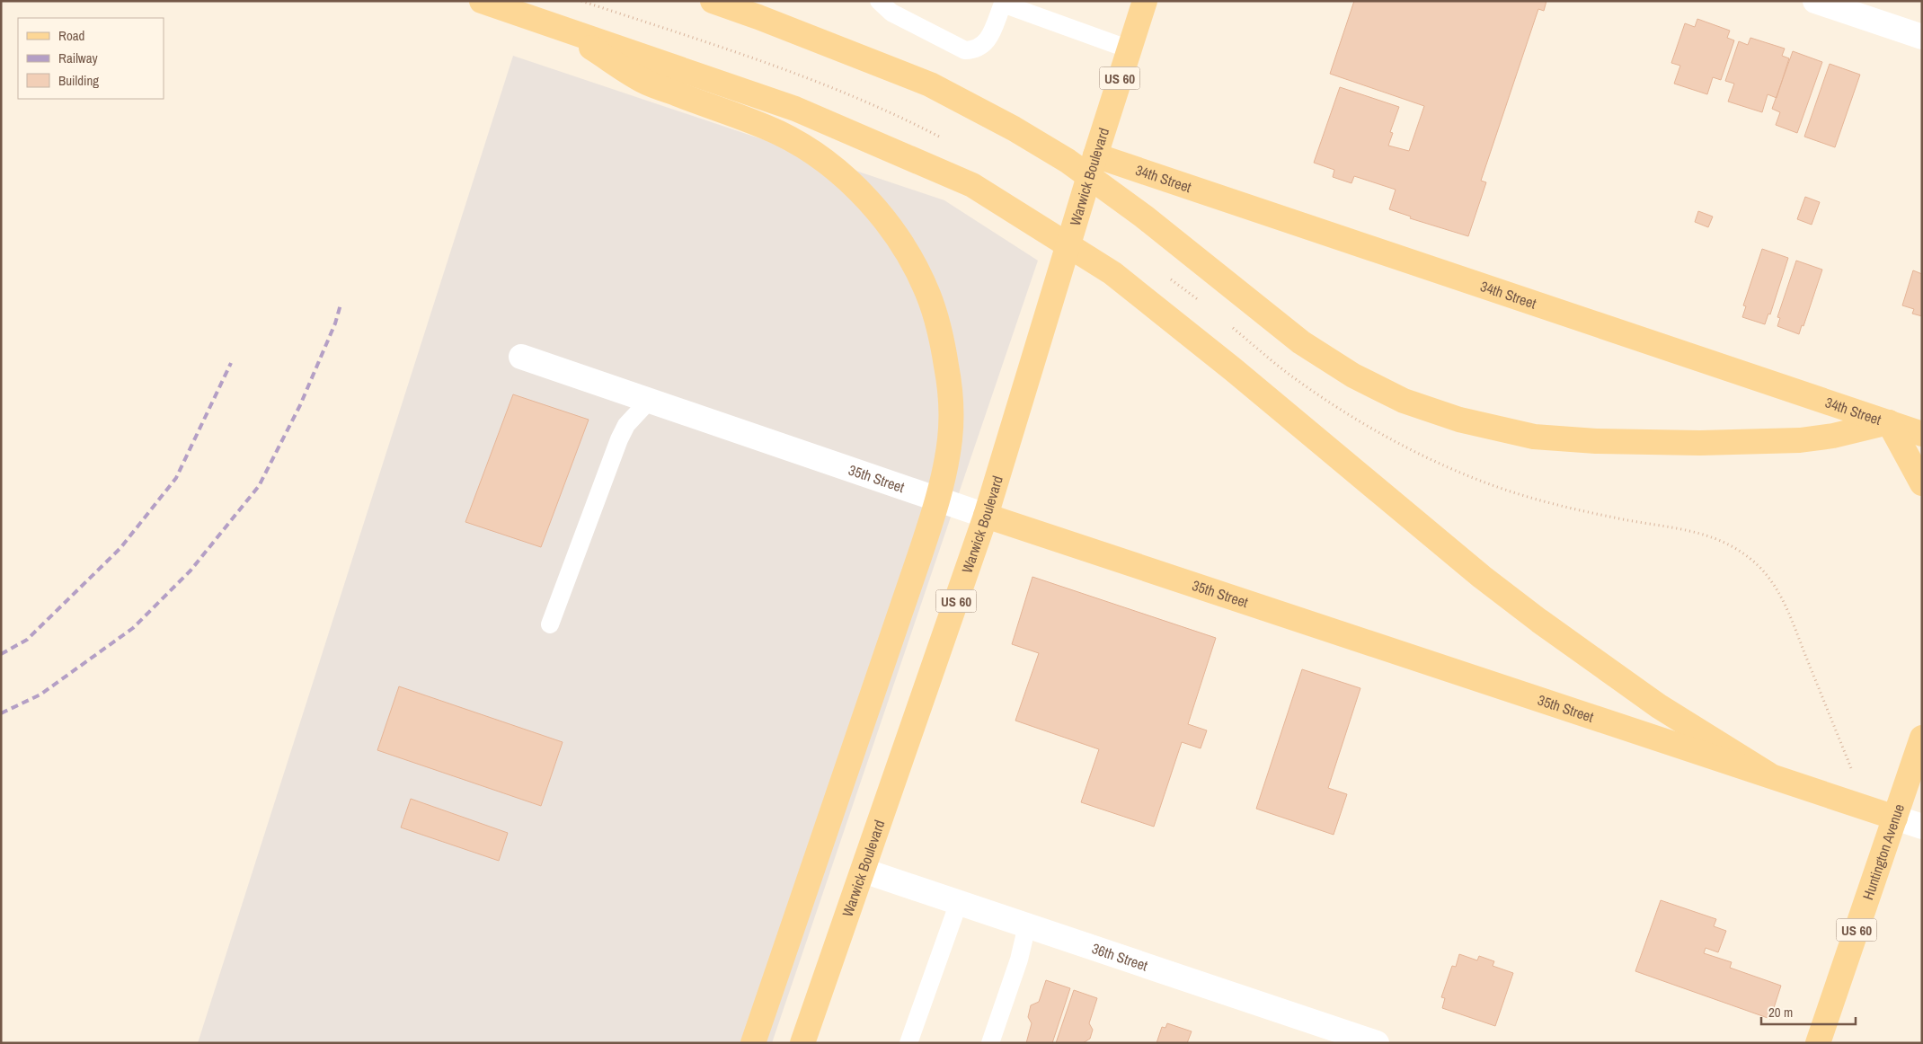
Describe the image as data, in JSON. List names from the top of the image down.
{
  "streets": {
    "main road": [
      "US 60",
      "Warwick Boulevard",
      "34th Street",
      "35th Street",
      "Huntington Avenue"
    ],
    "street": ["36th Street"]
  },
  "crossings": [
    ["Warwick Boulevard", "34th Street"],
    ["Warwick Boulevard", "35th Street"],
    ["Warwick Boulevard", "36th Street"],
    ["35th Street", "Huntington Avenue"]
  ],
  "legend": ["Road", "Railway", "Building"],
  "scale_bar": "20 m"
}
